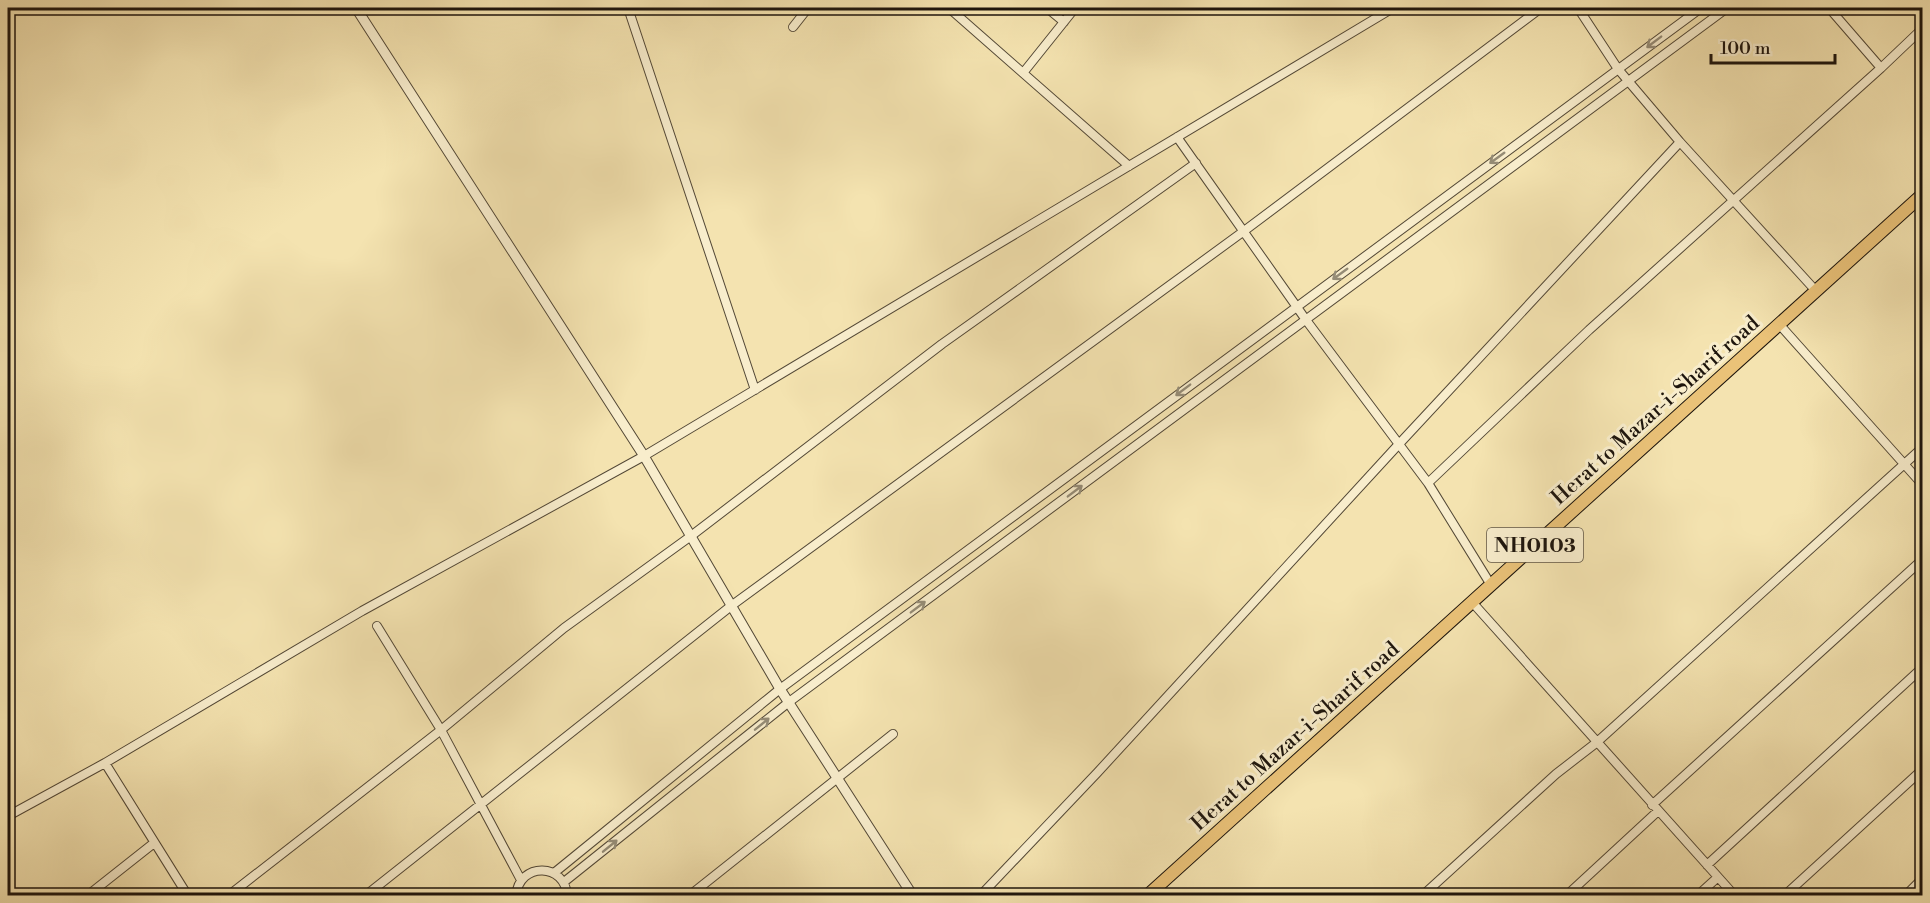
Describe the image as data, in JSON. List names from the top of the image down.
{
  "streets": {
    "highway": ["Herat to Mazar-i-Sharif road", "NH0103"]
  },
  "scale_bar": "100 m"
}
